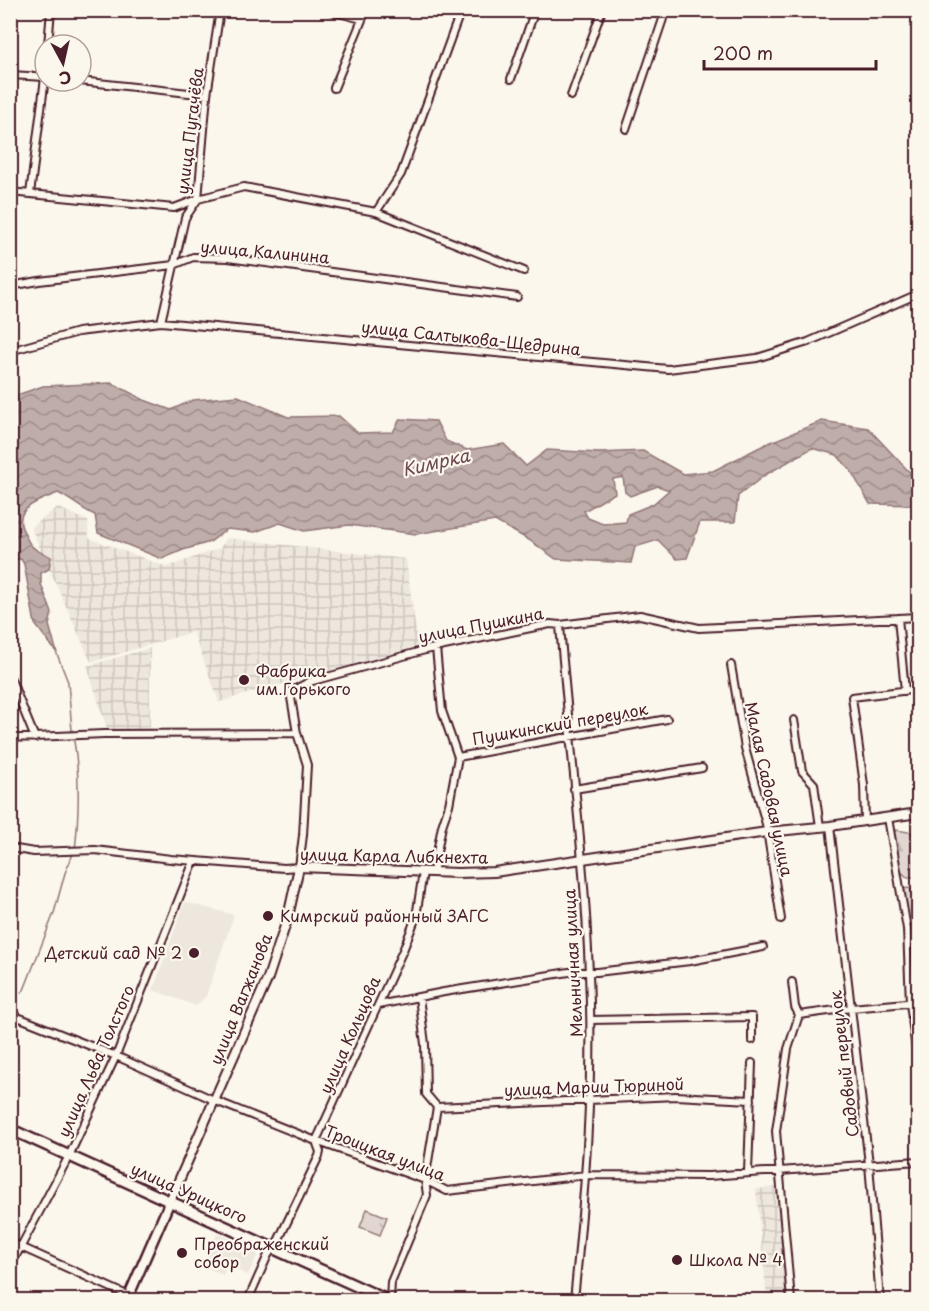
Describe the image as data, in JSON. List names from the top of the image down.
{
  "streets": {
    "main road": ["улица Вагжанова", "улица Урицкого"],
    "street": [
      "улица Пугачёва",
      "улица Калинина",
      "улица Салтыкова-Щедрина",
      "улица Пушкина",
      "Пушкинский переулок",
      "Малая Садовая улица",
      "улица Карла Либкнехта",
      "Мельничная улица",
      "улица Кольцова",
      "улица Льва Толстого",
      "Садовый переулок",
      "улица Марии Тюриной",
      "Троицкая улица"
    ]
  },
  "crossings": [
    ["улица Пугачёва", "улица Калинина"],
    ["улица Пугачёва", "улица Салтыкова-Щедрина"],
    ["улица Пушкина", "Мельничная улица"],
    ["улица Пушкина", "улица Вагжанова"],
    ["Пушкинский переулок", "Мельничная улица"],
    ["Малая Садовая улица", "улица Карла Либкнехта"],
    ["улица Карла Либкнехта", "Мельничная улица"],
    ["улица Карла Либкнехта", "улица Вагжанова"],
    ["улица Карла Либкнехта", "улица Кольцова"],
    ["улица Карла Либкнехта", "улица Льва Толстого"],
    ["улица Карла Либкнехта", "Садовый переулок"],
    ["Мельничная улица", "улица Марии Тюриной"],
    ["Мельничная улица", "Троицкая улица"],
    ["улица Вагжанова", "Троицкая улица"],
    ["улица Вагжанова", "улица Урицкого"],
    ["улица Кольцова", "Троицкая улица"],
    ["улица Кольцова", "улица Урицкого"],
    ["улица Льва Толстого", "Троицкая улица"],
    ["улица Льва Толстого", "улица Урицкого"],
    ["Садовый переулок", "Троицкая улица"]
  ],
  "water": ["Кимрка"],
  "places": [
    "Фабрика им.Горького",
    "Кимрский районный ЗАГС",
    "Детский сад № 2",
    "Преображенский собор",
    "Школа № 4"
  ],
  "scale_bar": "200 m",
  "north": "bottom"
}
